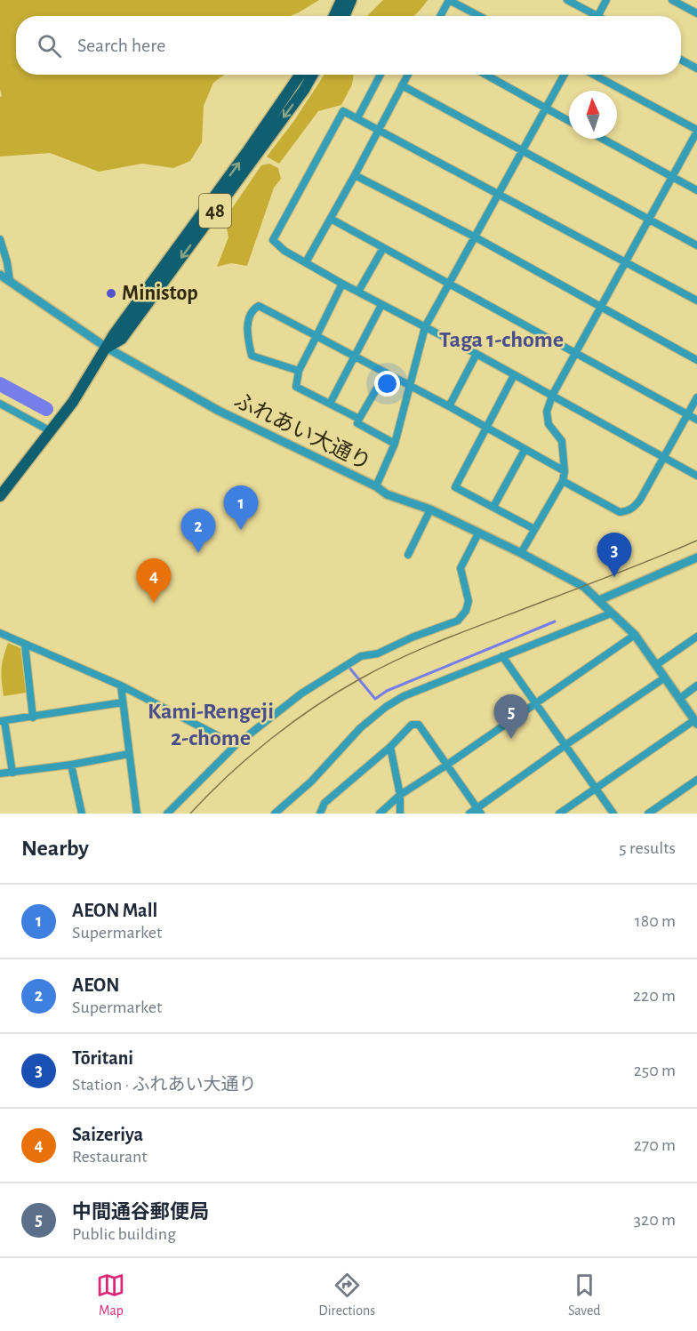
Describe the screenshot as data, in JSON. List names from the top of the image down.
{
  "streets": {
    "main road": ["48"],
    "street": ["ふれあい大通り"]
  },
  "crossings": [
    ["48", "ふれあい大通り"]
  ],
  "districts": ["Taga 1-chome", "Kami-Rengeji 2-chome"],
  "places": ["Ministop"],
  "north": "top",
  "page": {
    "search": "Search here",
    "pins": [
      "1",
      "2",
      "3",
      "4",
      "5"
    ],
    "heading": ["Nearby", "5 results"],
    "list": [
      {
        "mark": "1",
        "name": "AEON Mall",
        "note": "Supermarket",
        "value": "180 m"
      },
      {
        "mark": "2",
        "name": "AEON",
        "note": "Supermarket",
        "value": "220 m"
      },
      {
        "mark": "3",
        "name": "Tōritani",
        "note": "Station · ふれあい大通り",
        "value": "250 m"
      },
      {
        "mark": "4",
        "name": "Saizeriya",
        "note": "Restaurant",
        "value": "270 m"
      },
      {
        "mark": "5",
        "name": "中間通谷郵便局",
        "note": "Public building",
        "value": "320 m"
      }
    ],
    "nav": ["Map", "Directions", "Saved"]
  }
}
